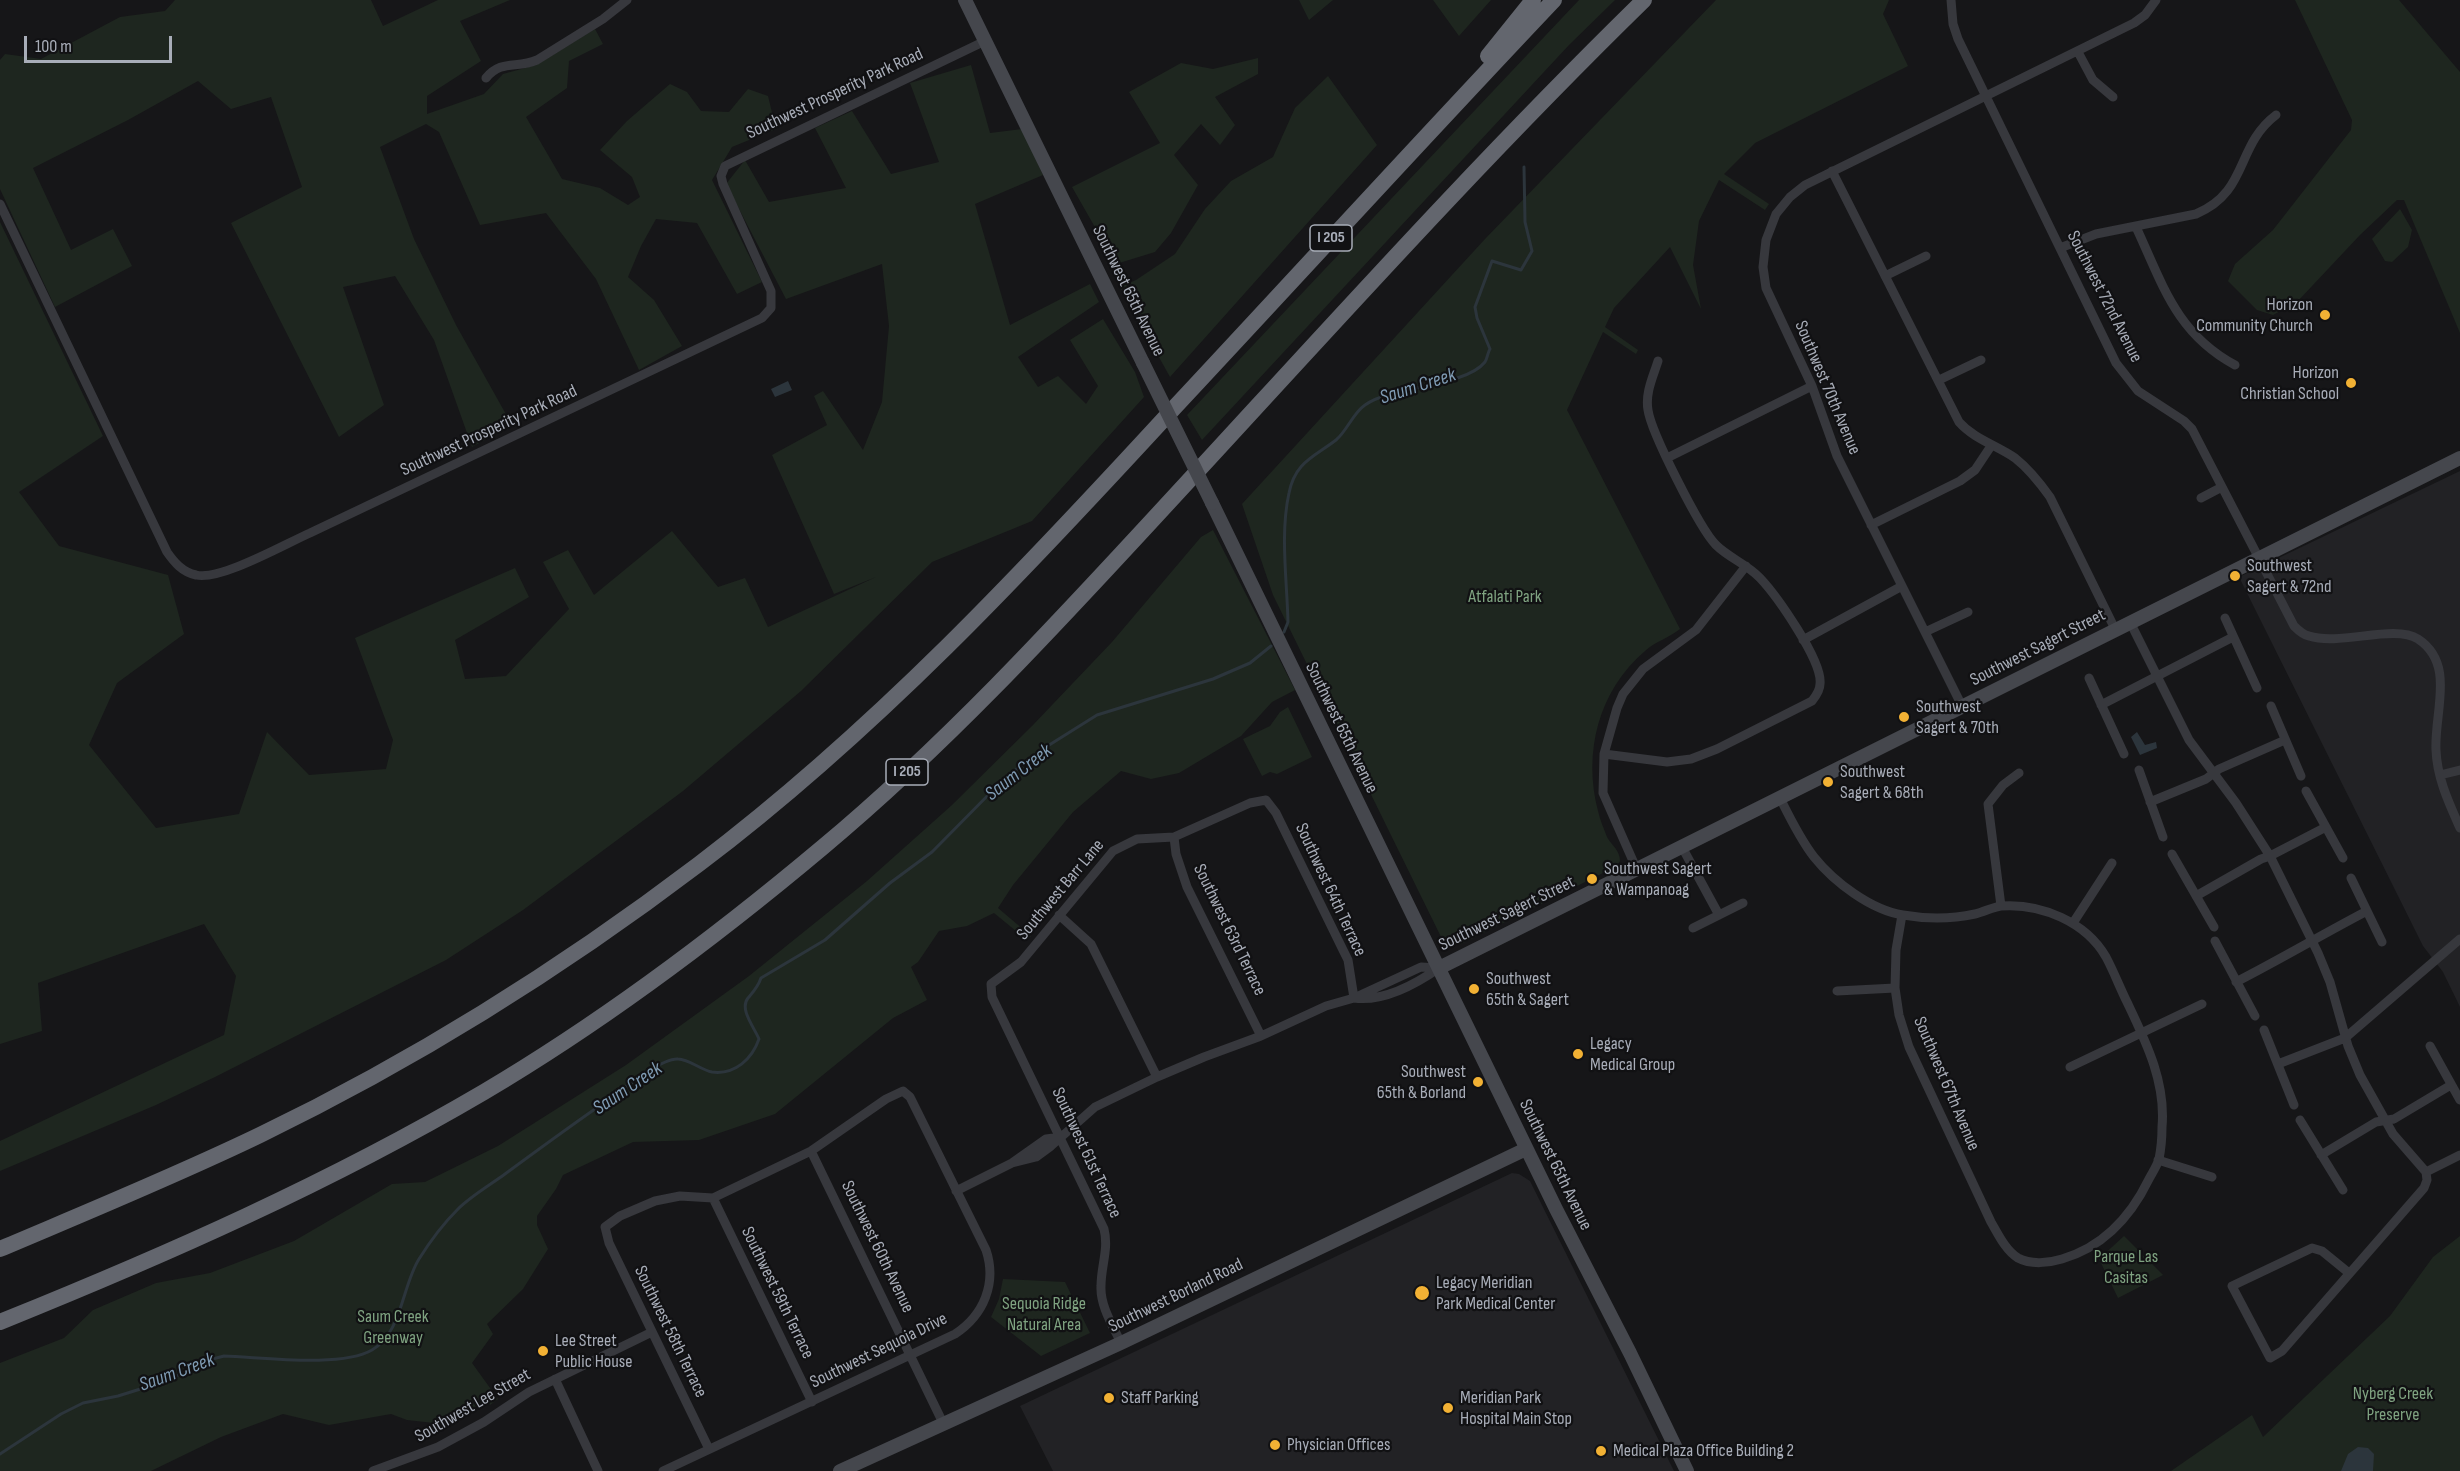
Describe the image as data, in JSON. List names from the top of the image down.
{
  "streets": {
    "highway": ["I 205"],
    "main road": ["Southwest 65th Avenue", "Southwest Sagert Street", "Southwest Borland Road"],
    "street": [
      "Southwest Prosperity Park Road",
      "Southwest 72nd Avenue",
      "Southwest 70th Avenue",
      "Southwest Barr Lane",
      "Southwest 64th Terrace",
      "Southwest 63rd Terrace",
      "Southwest 67th Avenue",
      "Southwest 61st Terrace",
      "Southwest 60th Avenue",
      "Southwest 59th Terrace",
      "Southwest 58th Terrace",
      "Southwest Sequoia Drive",
      "Southwest Lee Street"
    ]
  },
  "crossings": [
    ["Southwest Prosperity Park Road", "Southwest 65th Avenue"],
    ["Southwest 65th Avenue", "Southwest Sagert Street"],
    ["Southwest 65th Avenue", "Southwest Borland Road"],
    ["Southwest 72nd Avenue", "Southwest 70th Avenue"],
    ["Southwest 72nd Avenue", "Southwest Sagert Street"],
    ["Southwest 70th Avenue", "Southwest Sagert Street"],
    ["Southwest Sagert Street", "Southwest 64th Terrace"],
    ["Southwest Sagert Street", "Southwest 63rd Terrace"],
    ["Southwest Sagert Street", "Southwest 61st Terrace"],
    ["Southwest Sagert Street", "Southwest Sequoia Drive"],
    ["Southwest Barr Lane", "Southwest 64th Terrace"],
    ["Southwest Barr Lane", "Southwest 63rd Terrace"],
    ["Southwest Barr Lane", "Southwest 61st Terrace"],
    ["Southwest 61st Terrace", "Southwest Borland Road"],
    ["Southwest 60th Avenue", "Southwest Borland Road"],
    ["Southwest 60th Avenue", "Southwest Sequoia Drive"],
    ["Southwest 59th Terrace", "Southwest 58th Terrace"],
    ["Southwest 59th Terrace", "Southwest Sequoia Drive"],
    ["Southwest 58th Terrace", "Southwest Sequoia Drive"],
    ["Southwest 58th Terrace", "Southwest Lee Street"]
  ],
  "water": ["Saum Creek"],
  "parks": [
    "Atfalati Park",
    "Parque Las Casitas",
    "Sequoia Ridge Natural Area",
    "Saum Creek Greenway",
    "Nyberg Creek Preserve"
  ],
  "places": [
    "Horizon Community Church",
    "Horizon Christian School",
    "Southwest Sagert & 72nd",
    "Southwest Sagert & 70th",
    "Southwest Sagert & 68th",
    "Southwest Sagert & Wampanoag",
    "Southwest 65th & Sagert",
    "Legacy Medical Group",
    "Southwest 65th & Borland",
    "Legacy Meridian Park Medical Center",
    "Lee Street Public House",
    "Staff Parking",
    "Meridian Park Hospital Main Stop",
    "Physician Offices",
    "Medical Plaza Office Building 2"
  ],
  "scale_bar": "100 m"
}
